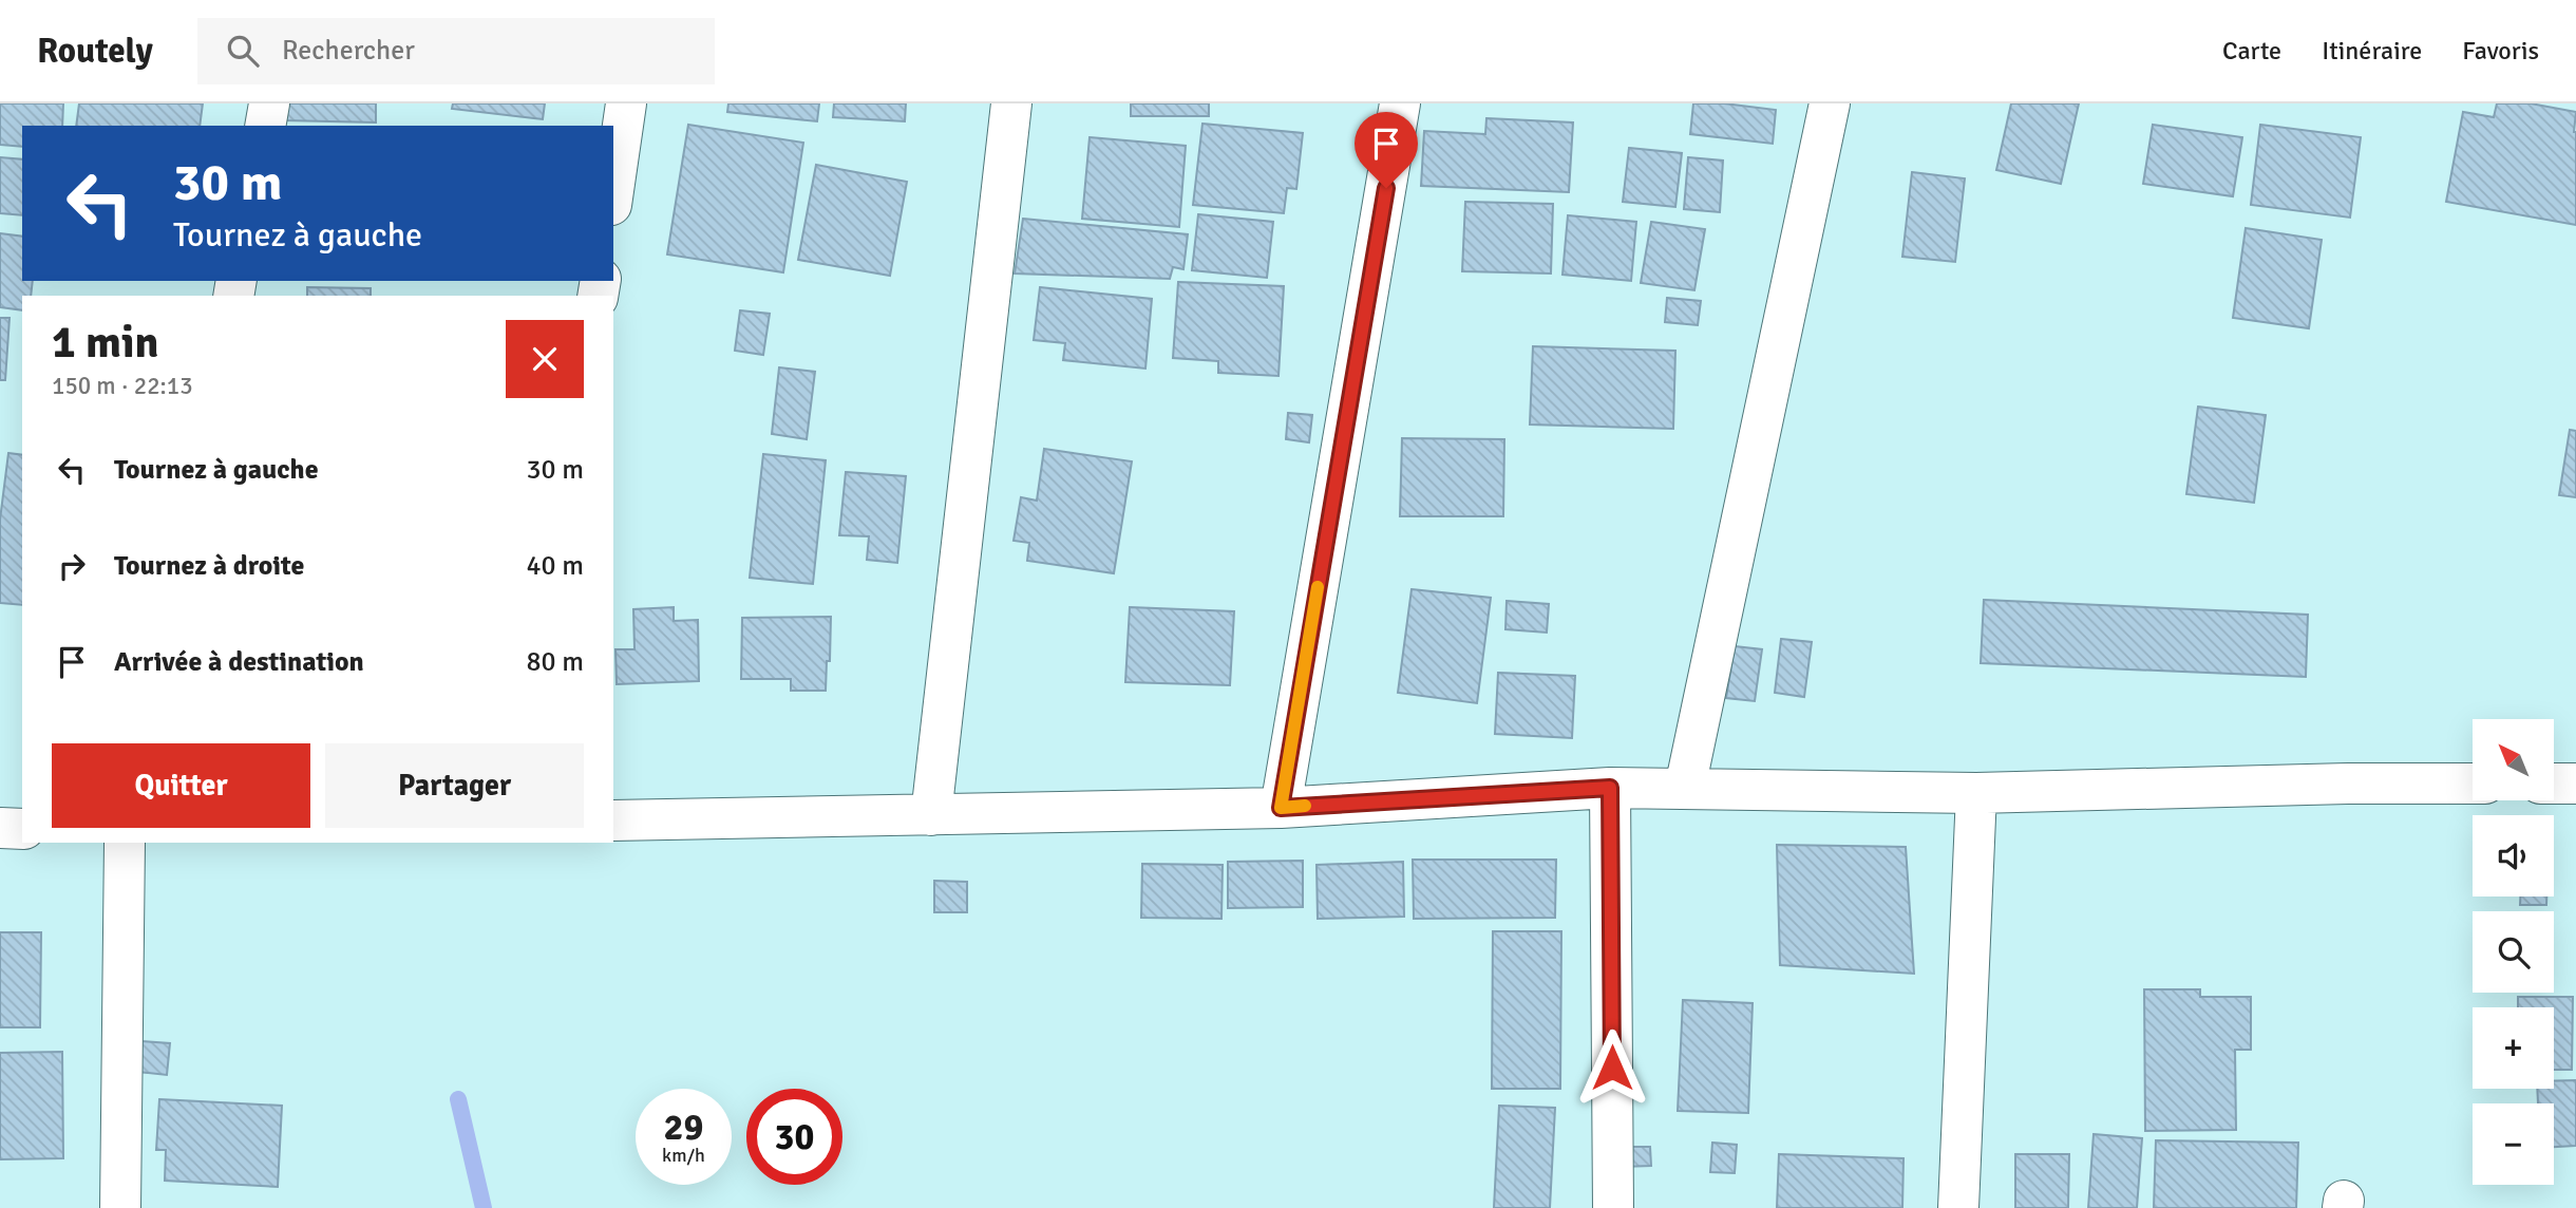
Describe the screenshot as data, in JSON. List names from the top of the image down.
{
  "north": "top left",
  "page": {
    "header": "Routely",
    "search": "Rechercher",
    "nav": ["Carte", "Itinéraire", "Favoris"],
    "turn": ["30 m", "Tournez à gauche"],
    "heading": ["1 min", "150 m · 22:13"],
    "list": [
      {
        "name": "Tournez à gauche",
        "value": "30 m"
      },
      {
        "name": "Tournez à droite",
        "value": "40 m"
      },
      {
        "name": "Arrivée à destination",
        "value": "80 m"
      }
    ],
    "map_buttons": ["+", "−"],
    "buttons": ["Quitter", "Partager"],
    "speed": "29 km/h",
    "limit": "30"
  }
}
